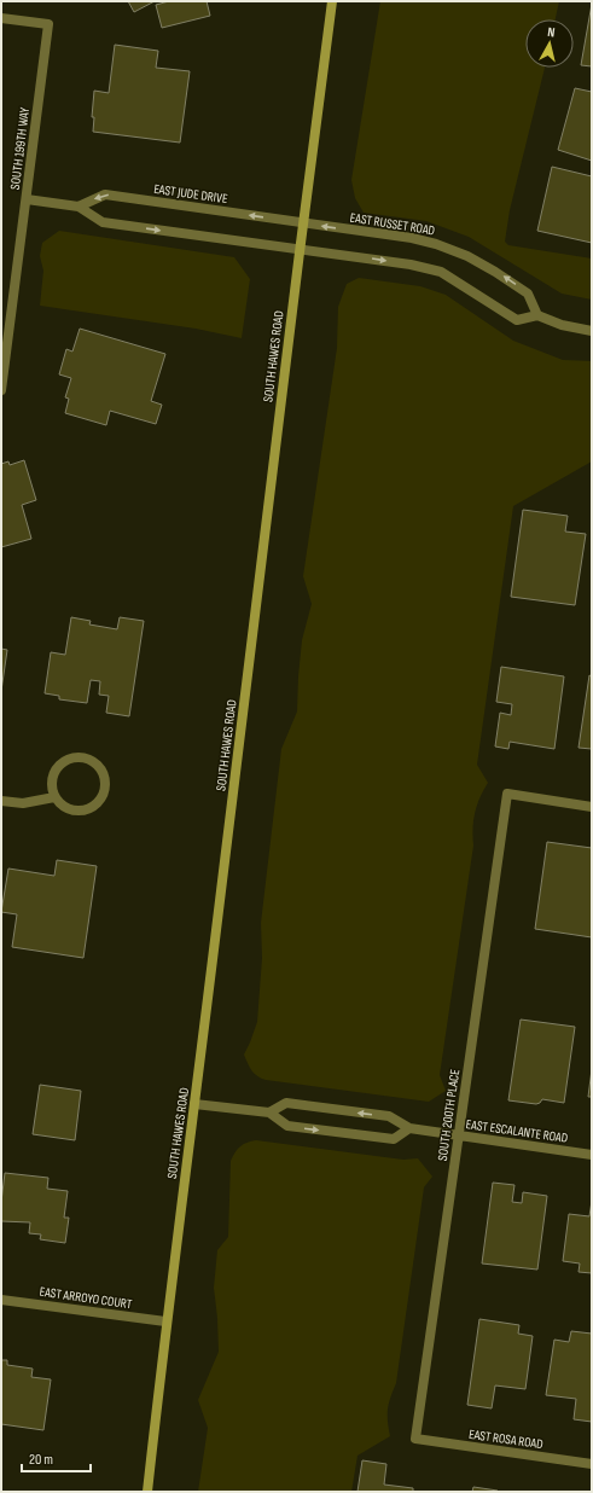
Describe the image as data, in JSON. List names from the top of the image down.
{
  "streets": {
    "main road": ["SOUTH HAWES ROAD"],
    "street": [
      "SOUTH 199TH WAY",
      "EAST JUDE DRIVE",
      "EAST RUSSET ROAD",
      "SOUTH 200TH PLACE",
      "EAST ESCALANTE ROAD",
      "EAST ARROYO COURT",
      "EAST ROSA ROAD"
    ]
  },
  "crossings": [
    ["EAST JUDE DRIVE", "EAST RUSSET ROAD"],
    ["EAST JUDE DRIVE", "SOUTH HAWES ROAD"],
    ["EAST RUSSET ROAD", "SOUTH HAWES ROAD"],
    ["SOUTH HAWES ROAD", "EAST ESCALANTE ROAD"],
    ["SOUTH HAWES ROAD", "EAST ARROYO COURT"],
    ["SOUTH 200TH PLACE", "EAST ESCALANTE ROAD"],
    ["SOUTH 200TH PLACE", "EAST ROSA ROAD"]
  ],
  "scale_bar": "20 m",
  "north": "top"
}
